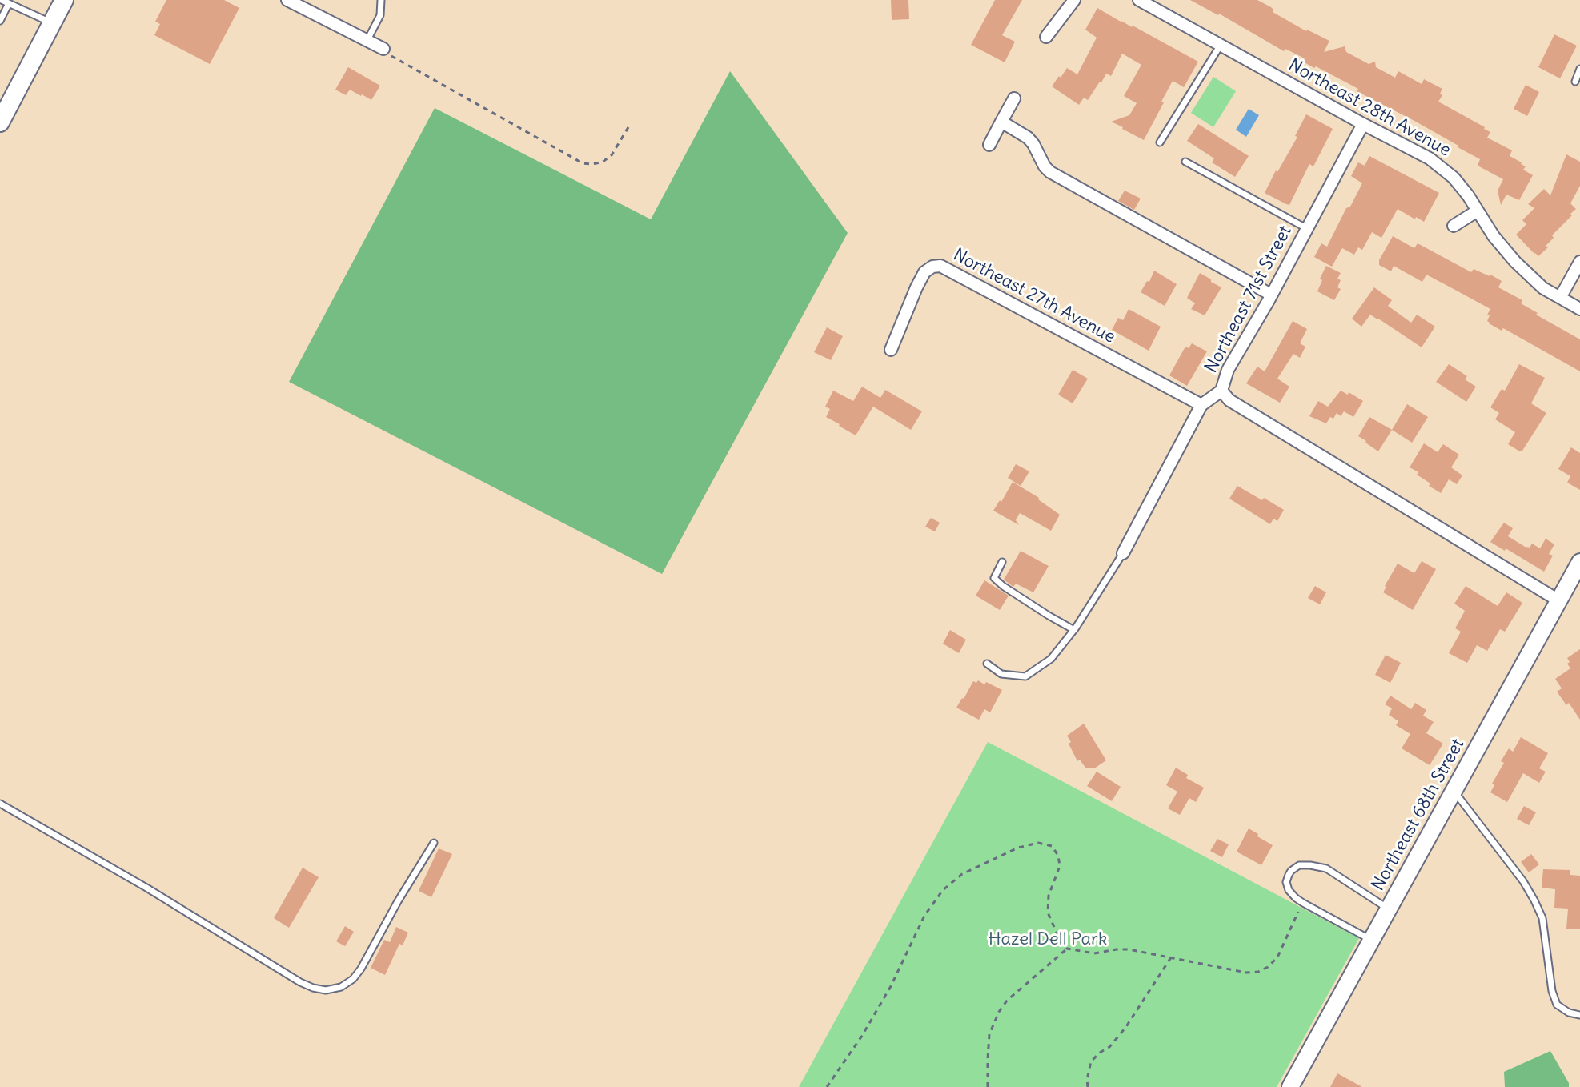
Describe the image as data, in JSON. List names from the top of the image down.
{
  "streets": {
    "street": [
      "Northeast 28th Avenue",
      "Northeast 27th Avenue",
      "Northeast 71st Street",
      "Northeast 68th Street"
    ]
  },
  "crossings": [
    ["Northeast 28th Avenue", "Northeast 71st Street"],
    ["Northeast 27th Avenue", "Northeast 71st Street"]
  ],
  "parks": ["Hazel Dell Park"]
}
